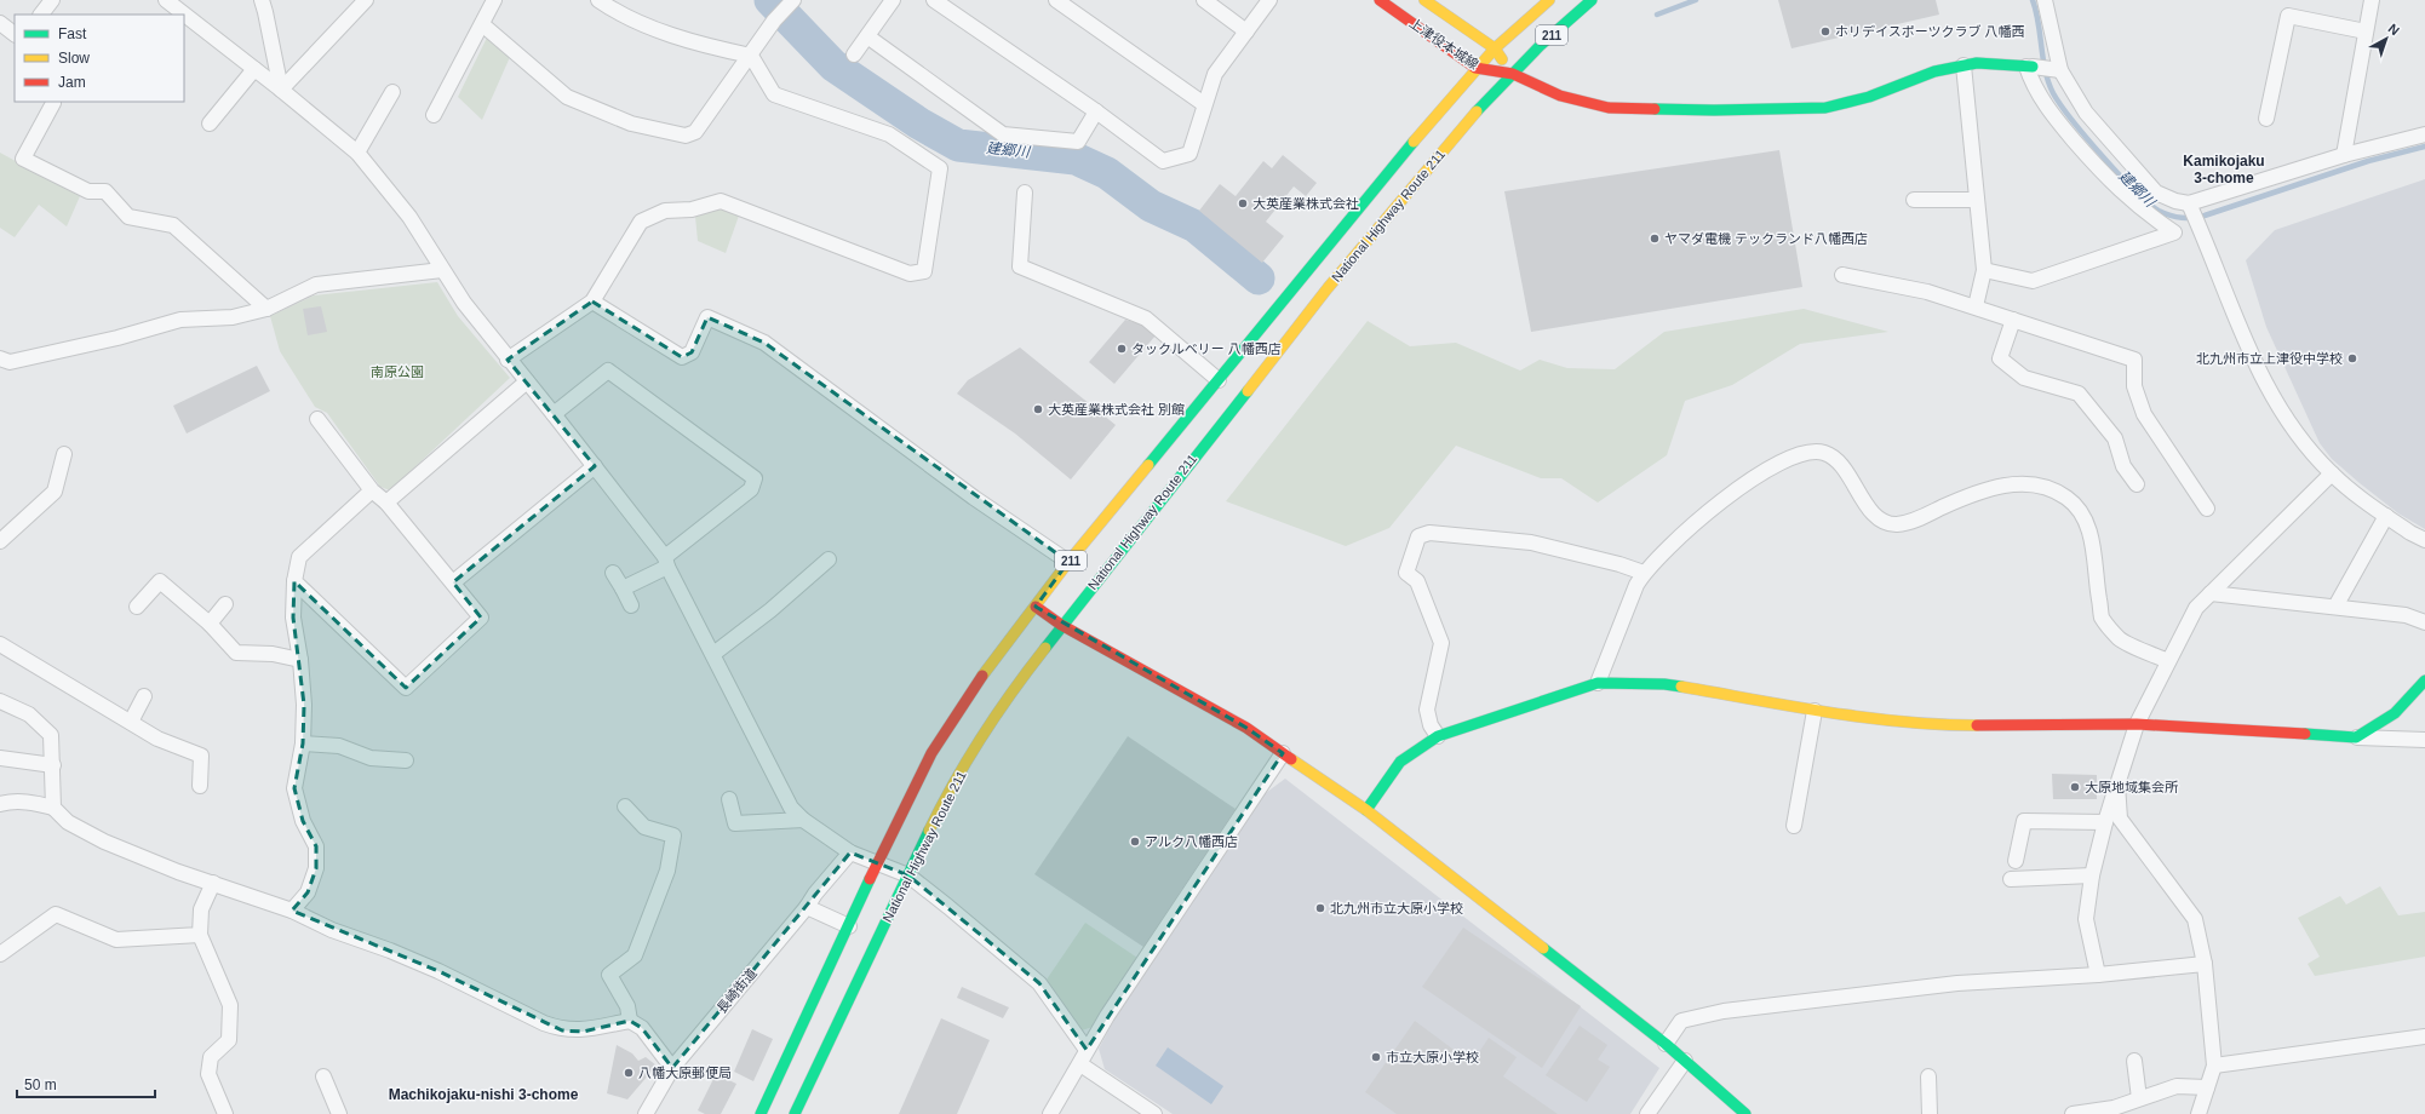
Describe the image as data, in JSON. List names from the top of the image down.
{
  "streets": {
    "main road": ["211", "上津役本城線", "National Highway Route 211"],
    "street": ["長崎街道"]
  },
  "crossings": [
    ["上津役本城線", "National Highway Route 211"]
  ],
  "districts": ["Kamikojaku 3-chome", "Machikojaku-nishi 3-chome"],
  "water": ["建郷川"],
  "parks": ["南原公園"],
  "places": [
    "ホリデイスポーツクラブ 八幡西",
    "大英産業株式会社",
    "ヤマダ電機 テックランド八幡西店",
    "タックルベリー 八幡西店",
    "北九州市立上津役中学校",
    "大英産業株式会社 別館",
    "大原地域集会所",
    "アルク八幡西店",
    "北九州市立大原小学校",
    "市立大原小学校",
    "八幡大原郵便局"
  ],
  "legend": ["Fast", "Slow", "Jam"],
  "scale_bar": "50 m",
  "north": "top right"
}
